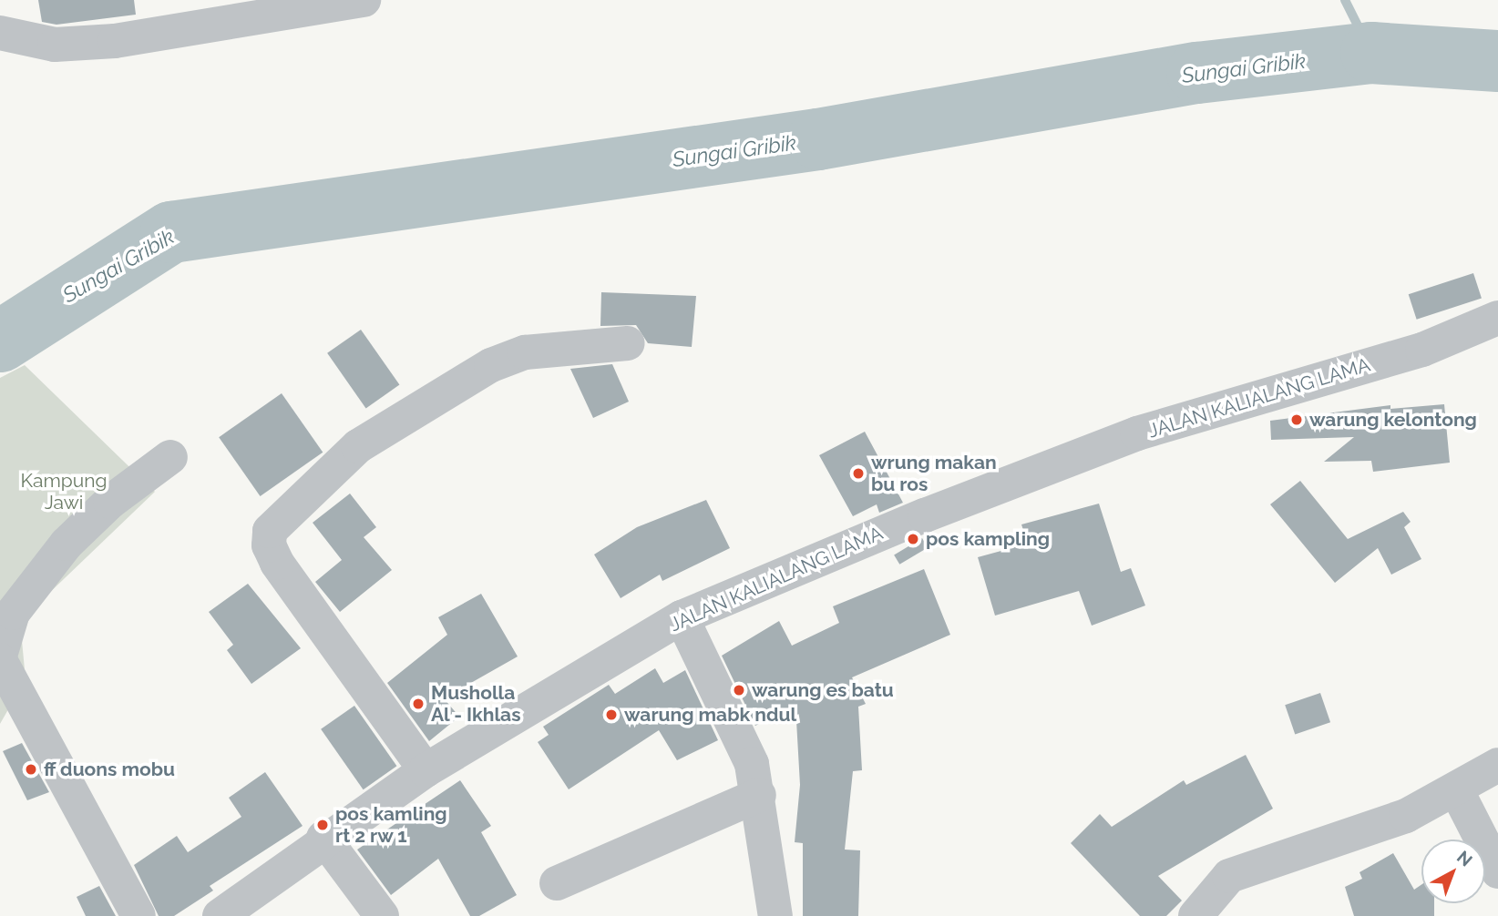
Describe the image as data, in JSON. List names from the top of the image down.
{
  "streets": {
    "street": ["JALAN KALIALANG LAMA"]
  },
  "water": ["Sungai Gribik"],
  "parks": ["Kampung Jawi"],
  "places": [
    "warung kelontong",
    "wrung makan bu ros",
    "pos kampling",
    "warung es batu",
    "Musholla Al - Ikhlas",
    "warung mabk ndul",
    "ff duons mobu",
    "pos kamling rt 2 rw 1"
  ],
  "north": "top right"
}
